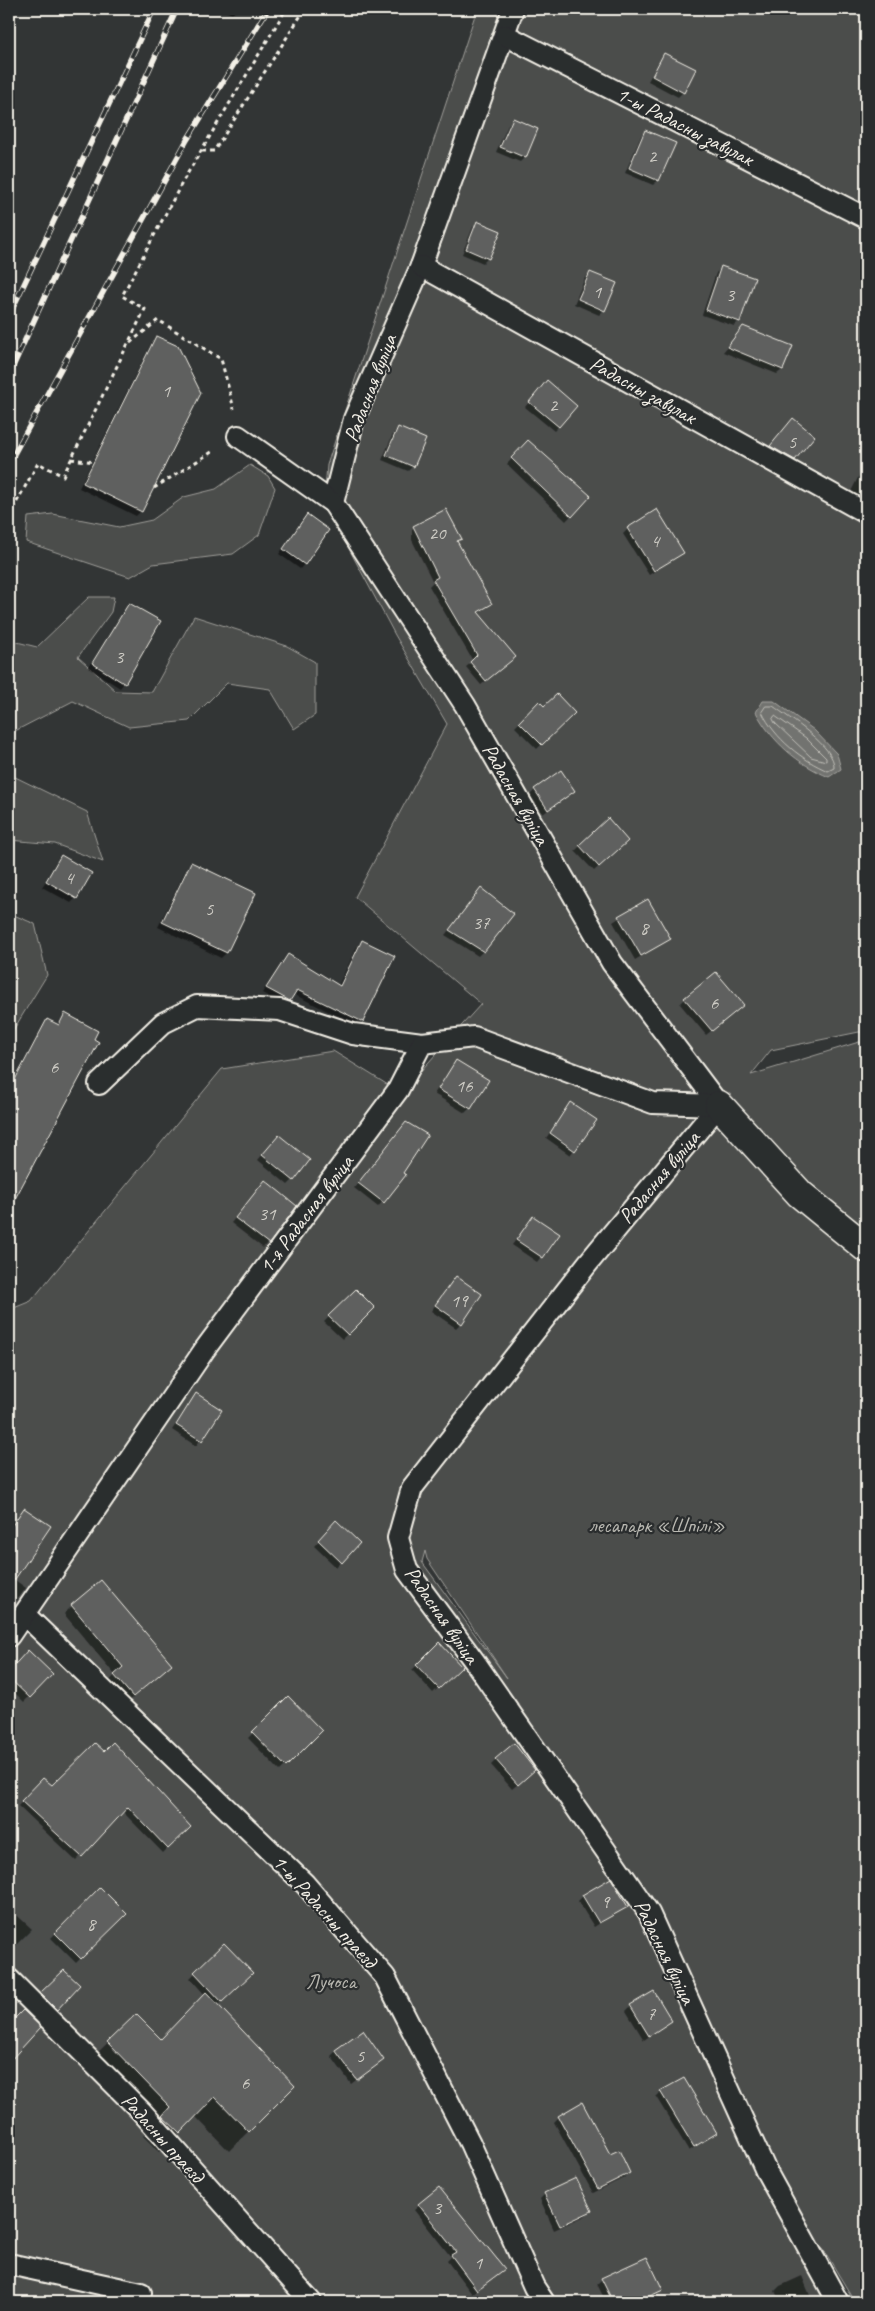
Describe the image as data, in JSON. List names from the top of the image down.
{
  "streets": {
    "lane": [
      "1-ы Радасны завулак",
      "Радасная вуліца",
      "Радасны завулак",
      "1-я Радасная вуліца",
      "1-ы Радасны праезд",
      "Радасны праезд"
    ]
  },
  "crossings": [
    ["1-ы Радасны завулак", "Радасная вуліца"],
    ["Радасная вуліца", "Радасны завулак"],
    ["1-я Радасная вуліца", "1-ы Радасны праезд"]
  ],
  "parks": ["лесапарк «Шпілі»", "Лучоса"],
  "house_numbers": [
    "2",
    "1",
    "3",
    "1",
    "2",
    "5",
    "20",
    "4",
    "3",
    "4",
    "5",
    "37",
    "8",
    "6",
    "6",
    "16",
    "31",
    "19",
    "9",
    "8",
    "7",
    "5",
    "6",
    "3",
    "1"
  ]
}
